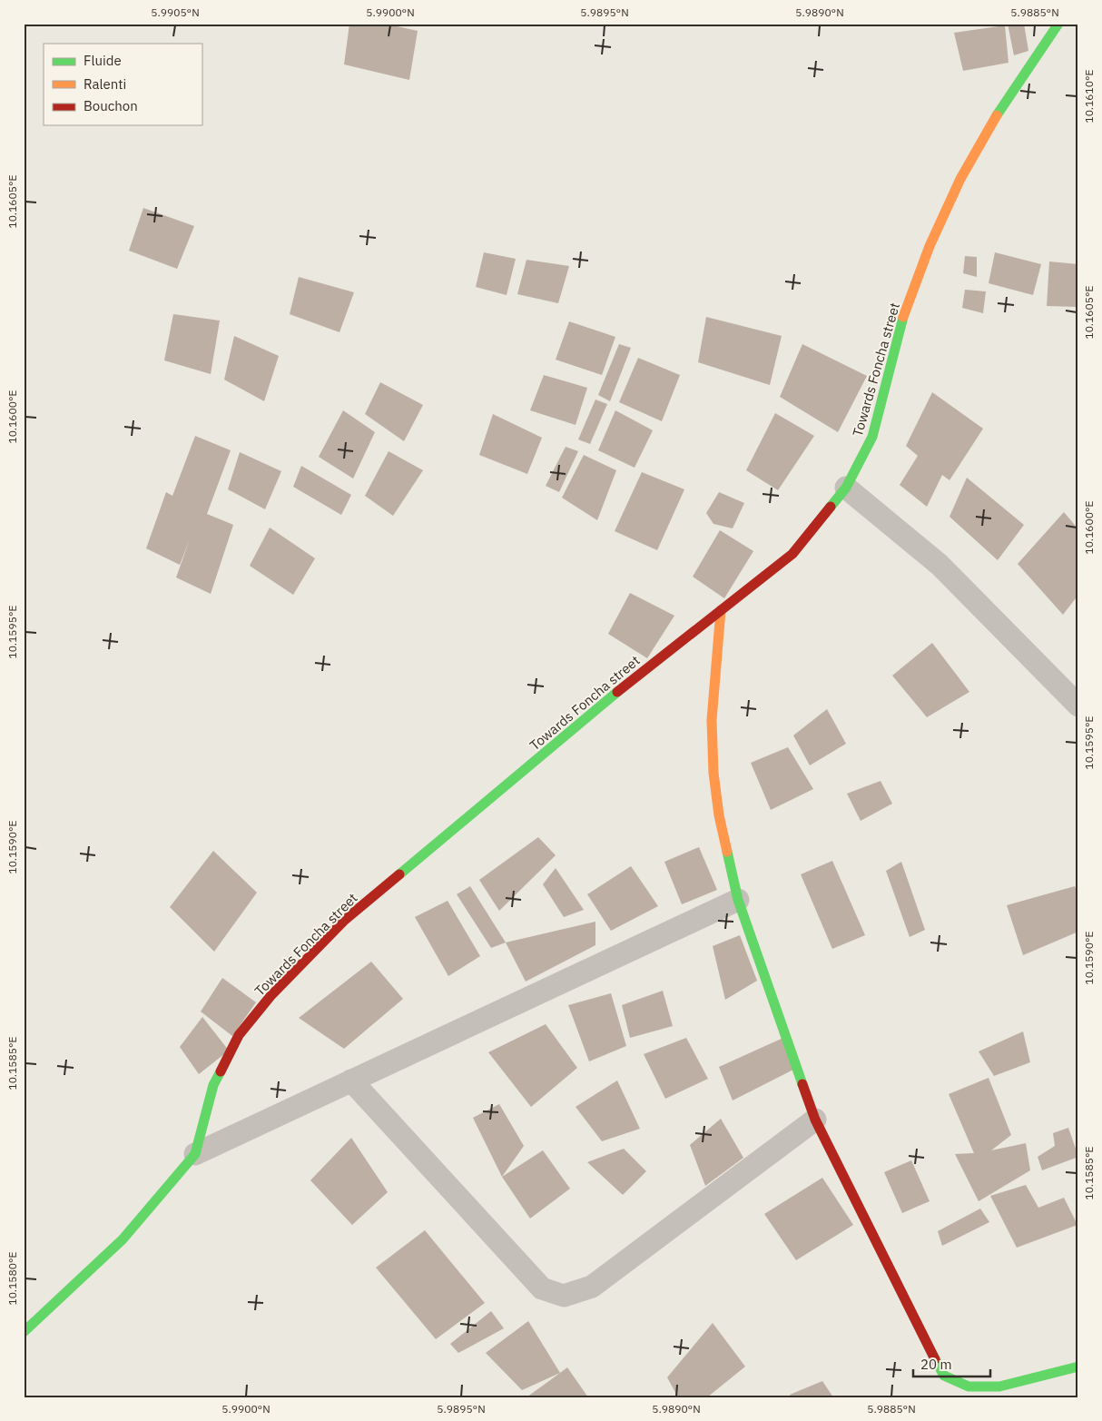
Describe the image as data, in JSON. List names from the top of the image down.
{
  "streets": {
    "street": ["Towards Foncha street"]
  },
  "legend": ["Fluide", "Ralenti", "Bouchon"],
  "scale_bar": "20 m",
  "coordinates": [
    "5.9905°N",
    "5.9900°N",
    "5.9895°N",
    "5.9890°N",
    "5.9885°N",
    "10.1610°E",
    "10.1605°E",
    "10.1600°E",
    "10.1595°E",
    "10.1590°E",
    "10.1585°E",
    "10.1580°E"
  ]
}
